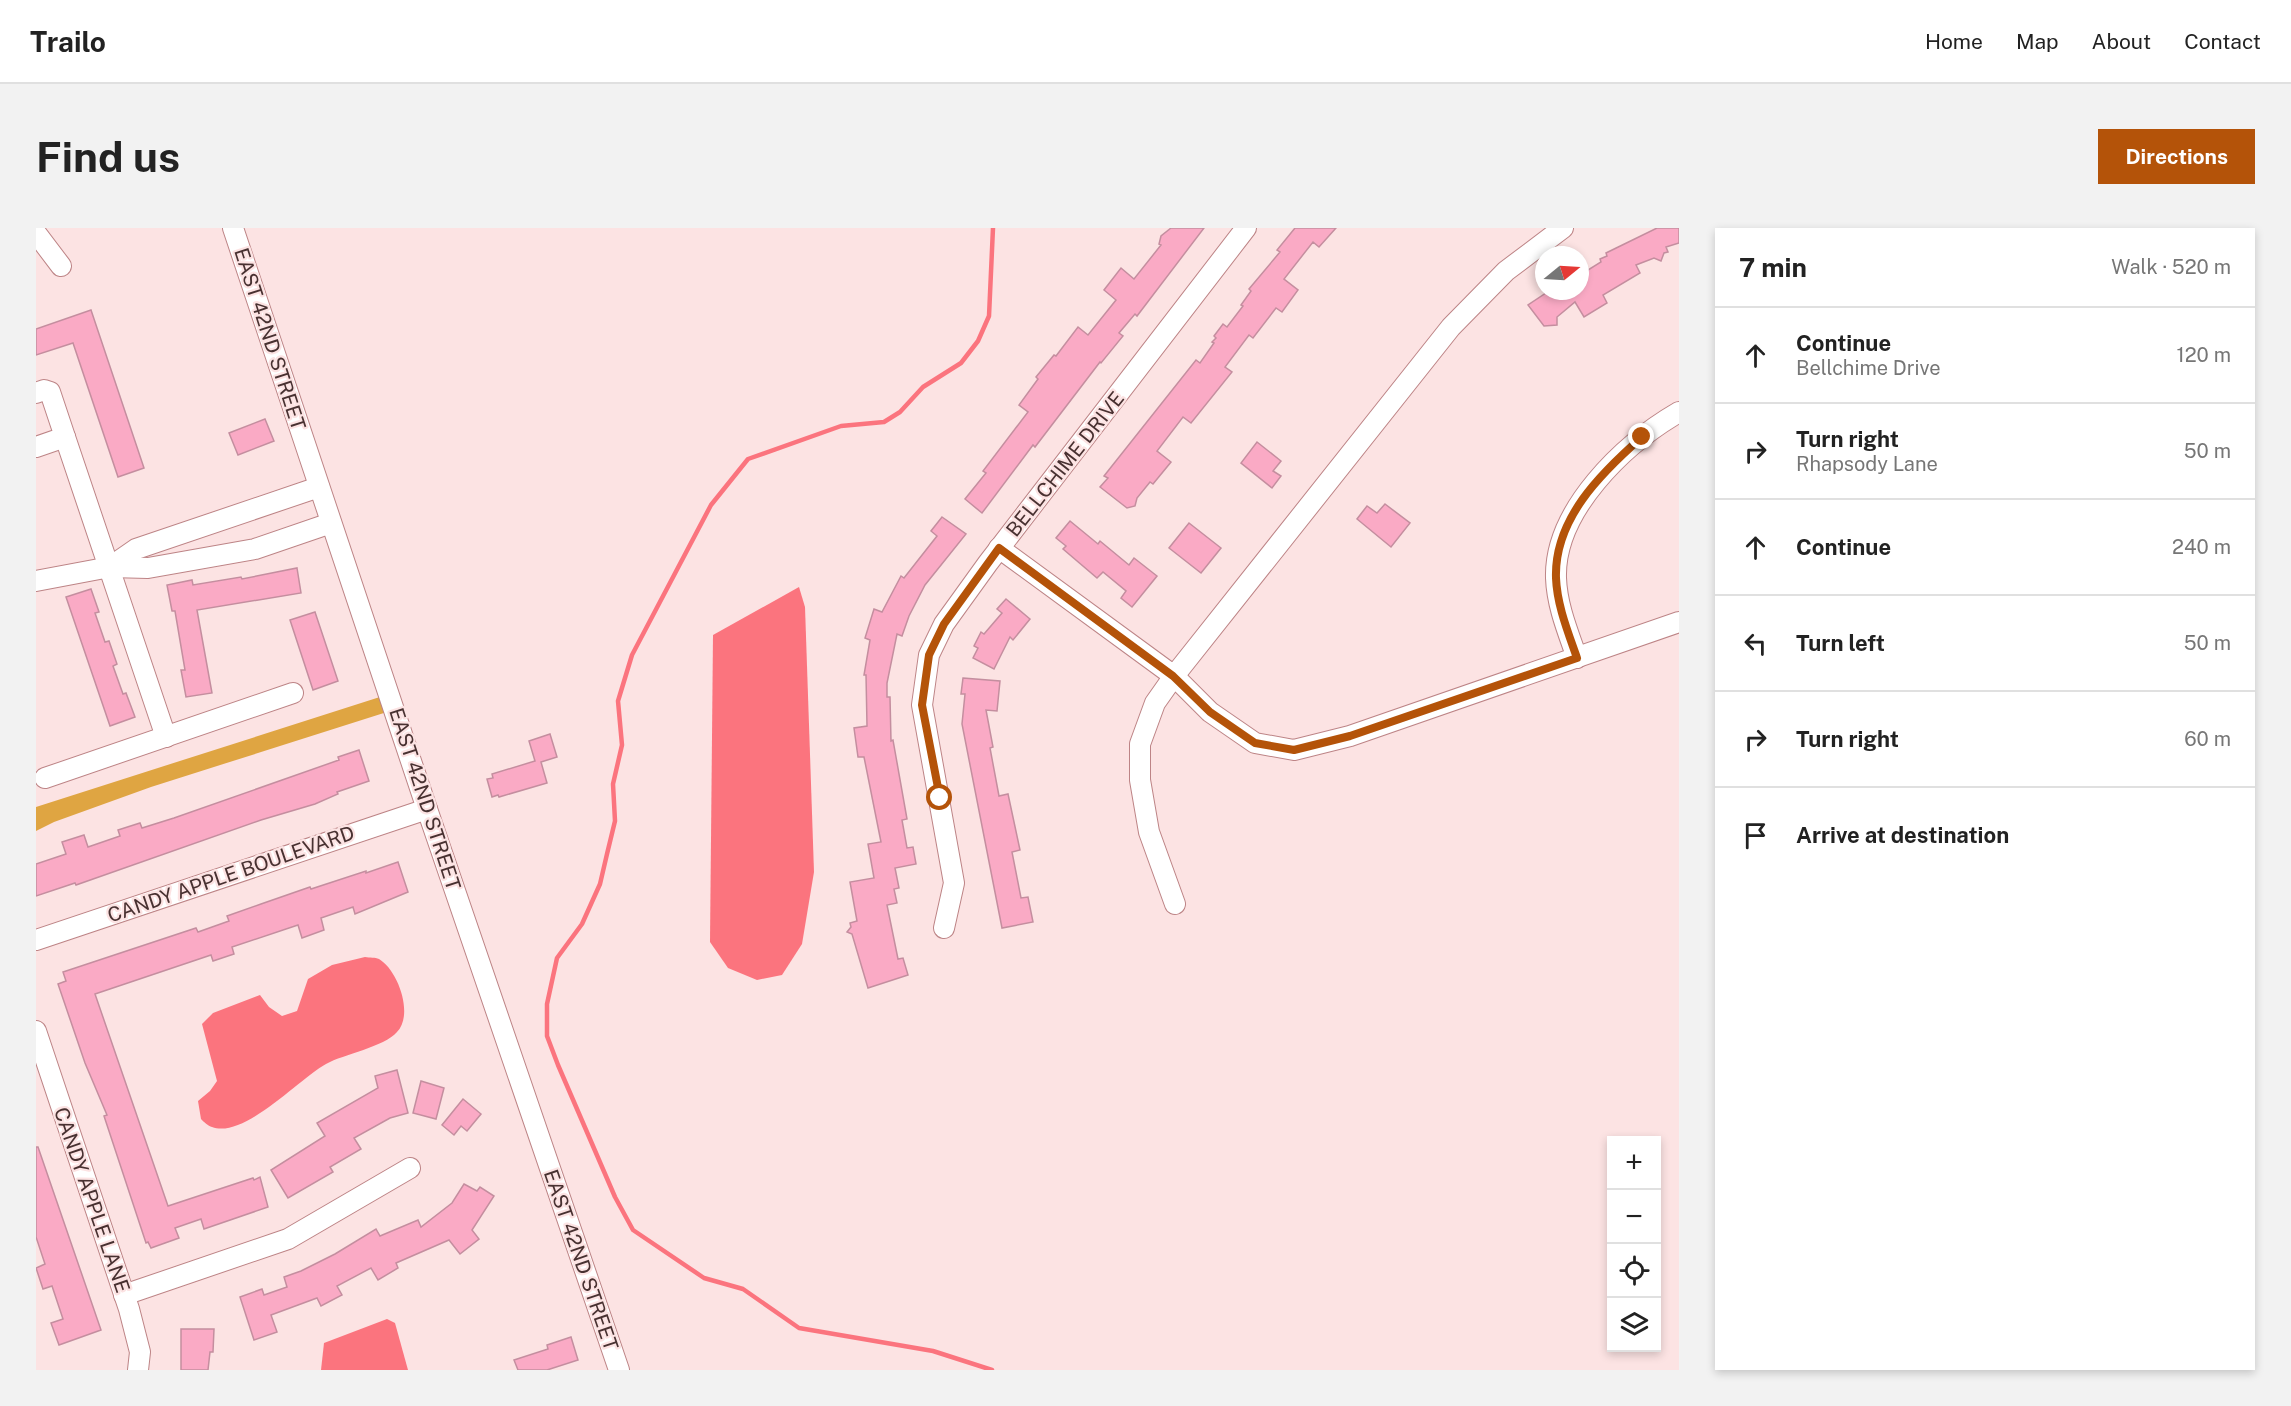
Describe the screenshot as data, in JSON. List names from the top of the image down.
{
  "streets": {
    "street": [
      "EAST 42ND STREET",
      "BELLCHIME DRIVE",
      "CANDY APPLE BOULEVARD",
      "CANDY APPLE LANE"
    ]
  },
  "crossings": [
    ["EAST 42ND STREET", "CANDY APPLE BOULEVARD"]
  ],
  "north": "right",
  "page": {
    "header": "Trailo",
    "nav": [
      "Home",
      "Map",
      "About",
      "Contact"
    ],
    "buttons": "Directions",
    "title": "Find us",
    "heading": ["7 min", "Walk · 520 m"],
    "list": [
      ["Continue", "Bellchime Drive", "120 m"],
      ["Turn right", "Rhapsody Lane", "50 m"],
      ["Continue", "240 m"],
      ["Turn left", "50 m"],
      ["Turn right", "60 m"],
      "Arrive at destination"
    ],
    "map_buttons": ["+", "−"]
  }
}
